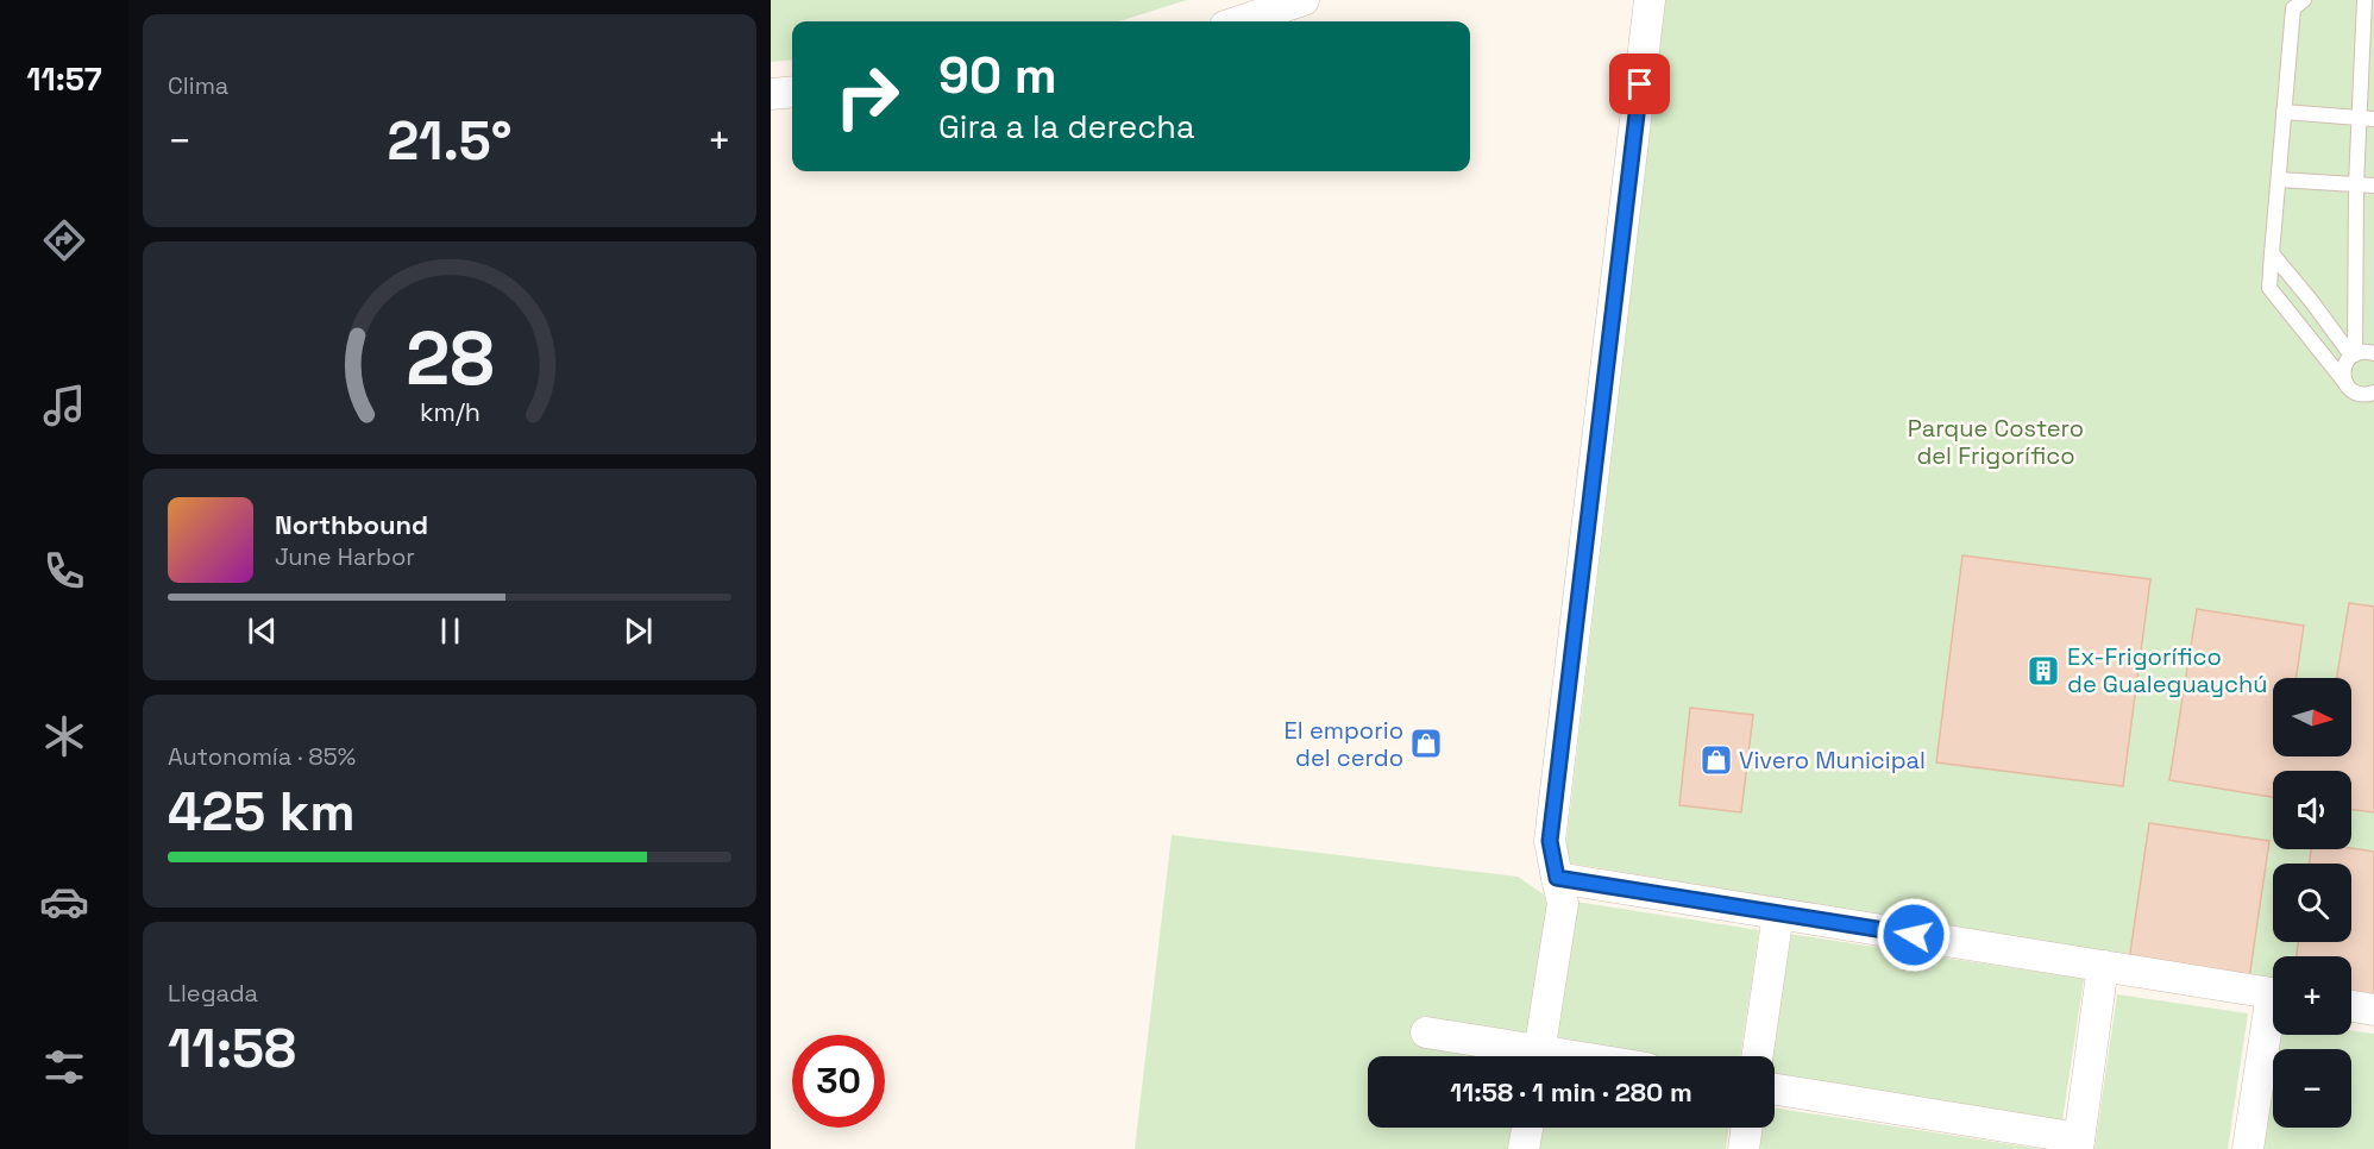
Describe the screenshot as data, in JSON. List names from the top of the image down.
{
  "parks": ["Parque Costero del Frigorífico"],
  "places": {
    "building": ["Ex-Frigorífico de Gualeguaychú"],
    "shop": ["El emporio del cerdo", "Vivero Municipal"]
  },
  "north": "right",
  "page": {
    "tabs": "11:57",
    "tile": [
      "Clima",
      ["Autonomía · 85%", "425 km"],
      ["Llegada", "11:58"]
    ],
    "turn": ["90 m", "Gira a la derecha"],
    "heat": ["−", "21.5°", "+"],
    "song": ["Northbound", "June Harbor"],
    "map_buttons": ["+", "−"],
    "limit": "30",
    "trip": "11:58 · 1 min · 280 m",
    "gauge": ["28", "km/h"]
  }
}
